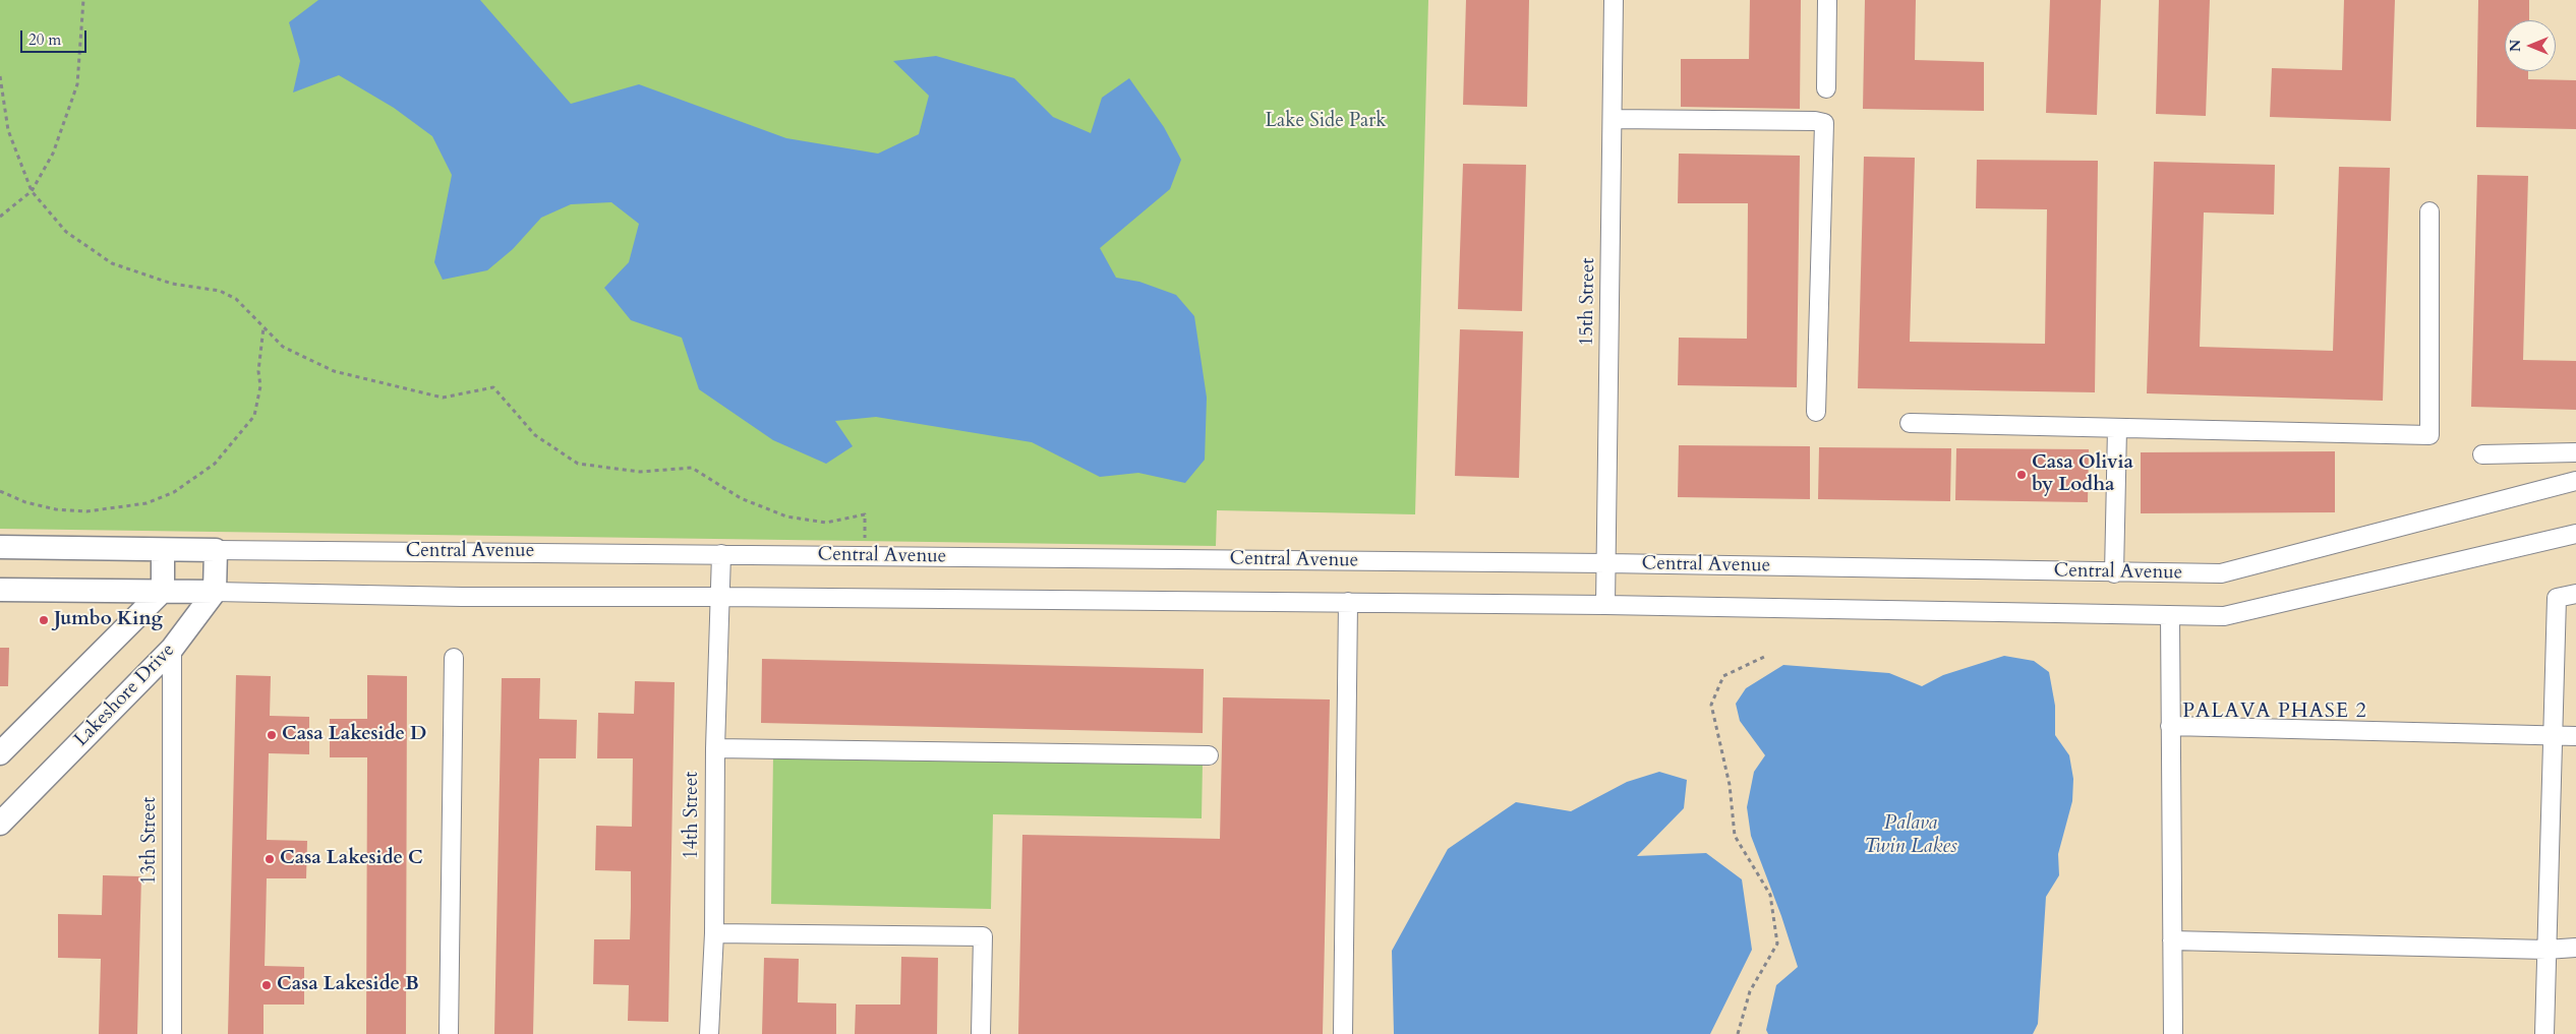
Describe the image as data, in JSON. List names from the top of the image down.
{
  "streets": {
    "street": [
      "15th Street",
      "Central Avenue",
      "Lakeshore Drive",
      "14th Street",
      "13th Street"
    ]
  },
  "crossings": [
    ["15th Street", "Central Avenue"],
    ["Central Avenue", "14th Street"],
    ["Lakeshore Drive", "13th Street"]
  ],
  "districts": ["PALAVA PHASE 2"],
  "water": ["Palava Twin Lakes"],
  "parks": ["Lake Side Park"],
  "places": [
    "Casa Olivia by Lodha",
    "Jumbo King",
    "Casa Lakeside D",
    "Casa Lakeside C",
    "Casa Lakeside B"
  ],
  "scale_bar": "20 m",
  "north": "left"
}
